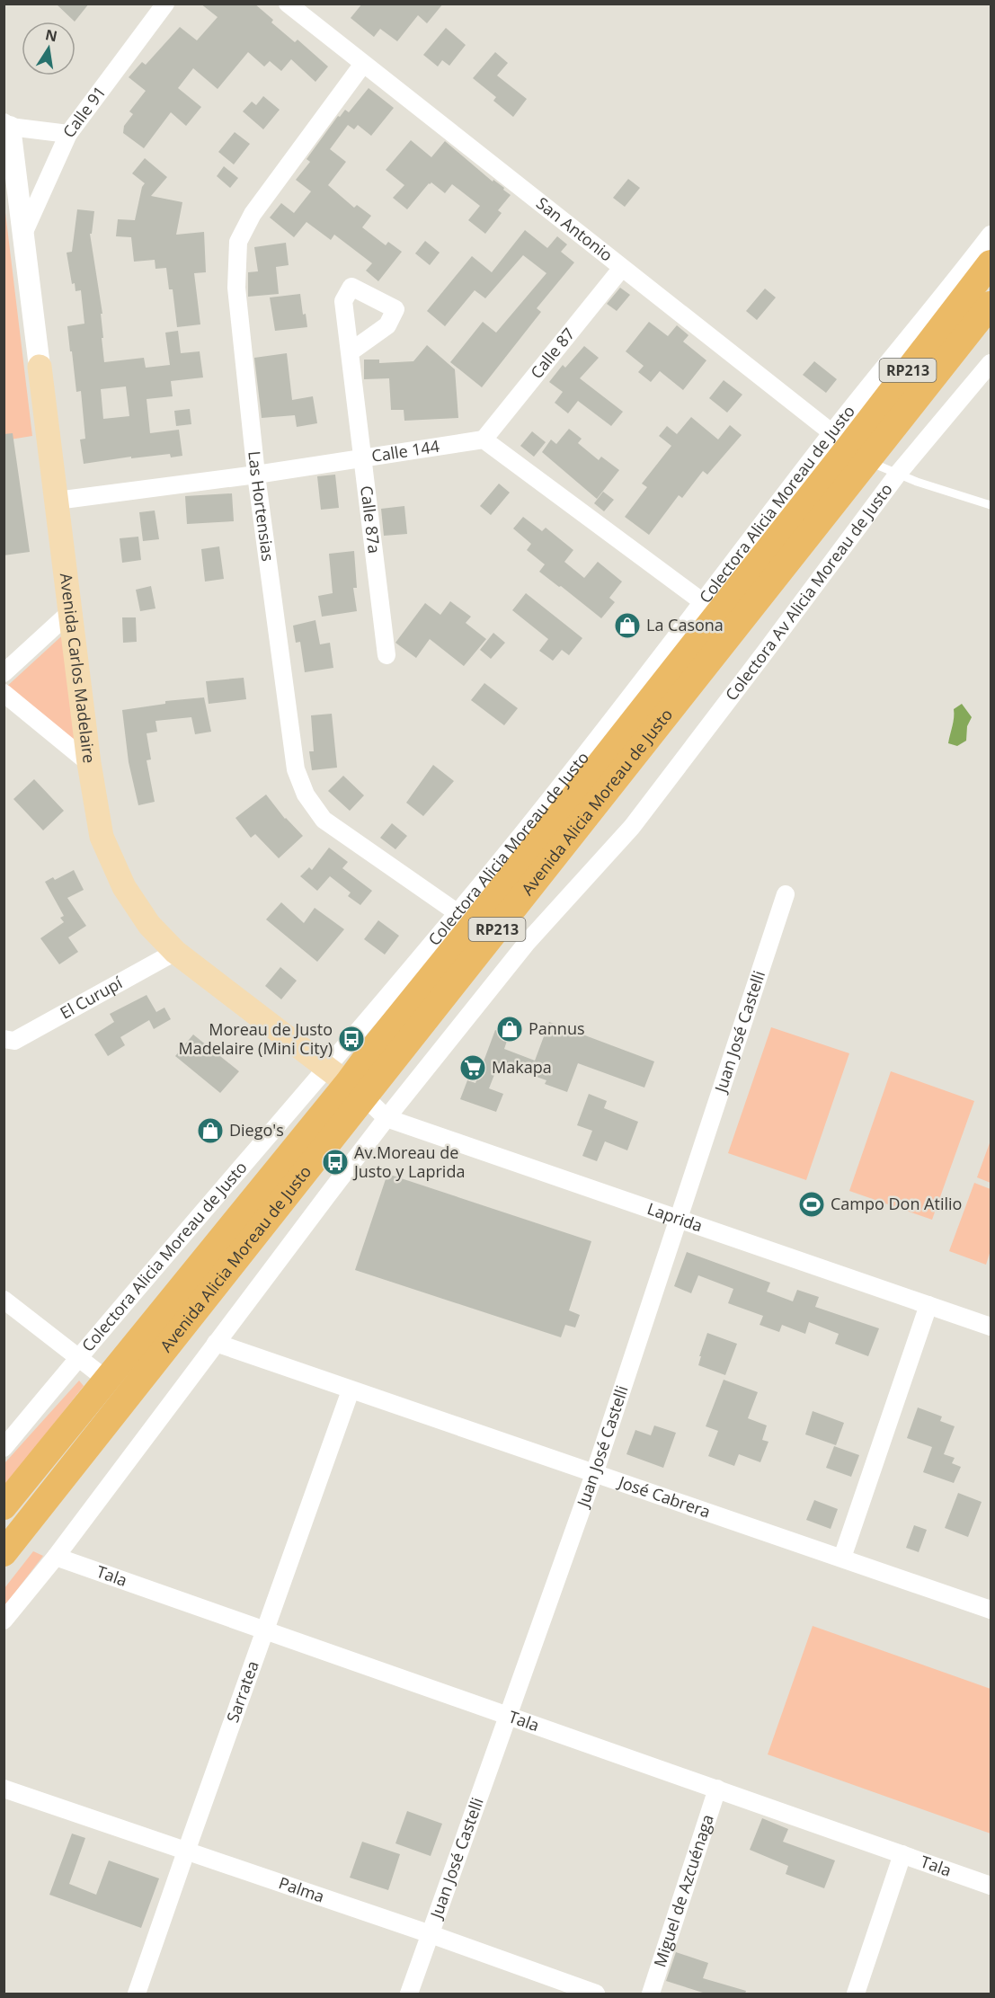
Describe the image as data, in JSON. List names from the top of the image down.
{
  "streets": {
    "main road": ["RP213", "Avenida Carlos Madelaire", "Avenida Alicia Moreau de Justo"],
    "street": [
      "Calle 91",
      "San Antonio",
      "Calle 87",
      "Calle 144",
      "Colectora Alicia Moreau de Justo",
      "Las Hortensias",
      "Calle 87a",
      "Colectora Av Alicia Moreau de Justo",
      "El Curupí",
      "Juan José Castelli",
      "Laprida",
      "José Cabrera",
      "Tala",
      "Sarratea",
      "Palma",
      "Miguel de Azcuénaga"
    ]
  },
  "crossings": [
    ["Calle 91", "Avenida Carlos Madelaire"],
    ["San Antonio", "Calle 87"],
    ["San Antonio", "Colectora Alicia Moreau de Justo"],
    ["San Antonio", "Las Hortensias"],
    ["San Antonio", "Avenida Alicia Moreau de Justo"],
    ["Calle 87", "Calle 144"],
    ["Calle 144", "Las Hortensias"],
    ["Calle 144", "Calle 87a"],
    ["Calle 144", "Avenida Carlos Madelaire"],
    ["Colectora Alicia Moreau de Justo", "Las Hortensias"],
    ["Colectora Alicia Moreau de Justo", "Avenida Carlos Madelaire"],
    ["Colectora Alicia Moreau de Justo", "Avenida Alicia Moreau de Justo"],
    ["Colectora Alicia Moreau de Justo", "Laprida"],
    ["Colectora Av Alicia Moreau de Justo", "Laprida"],
    ["Avenida Carlos Madelaire", "Avenida Alicia Moreau de Justo"],
    ["Avenida Carlos Madelaire", "El Curupí"],
    ["Avenida Carlos Madelaire", "Laprida"],
    ["Avenida Alicia Moreau de Justo", "Laprida"],
    ["Juan José Castelli", "Laprida"],
    ["Juan José Castelli", "José Cabrera"],
    ["Juan José Castelli", "Tala"],
    ["Juan José Castelli", "Palma"],
    ["José Cabrera", "Sarratea"],
    ["Tala", "Sarratea"],
    ["Tala", "Miguel de Azcuénaga"],
    ["Sarratea", "Palma"]
  ],
  "places": {
    "shop": ["La Casona", "Pannus", "Diego's"],
    "bus stop": ["Moreau de Justo Madelaire (Mini City)", "Av.Moreau de Justo y Laprida"],
    "supermarket": ["Makapa"],
    "sports": ["Campo Don Atilio"]
  },
  "north": "top"
}
